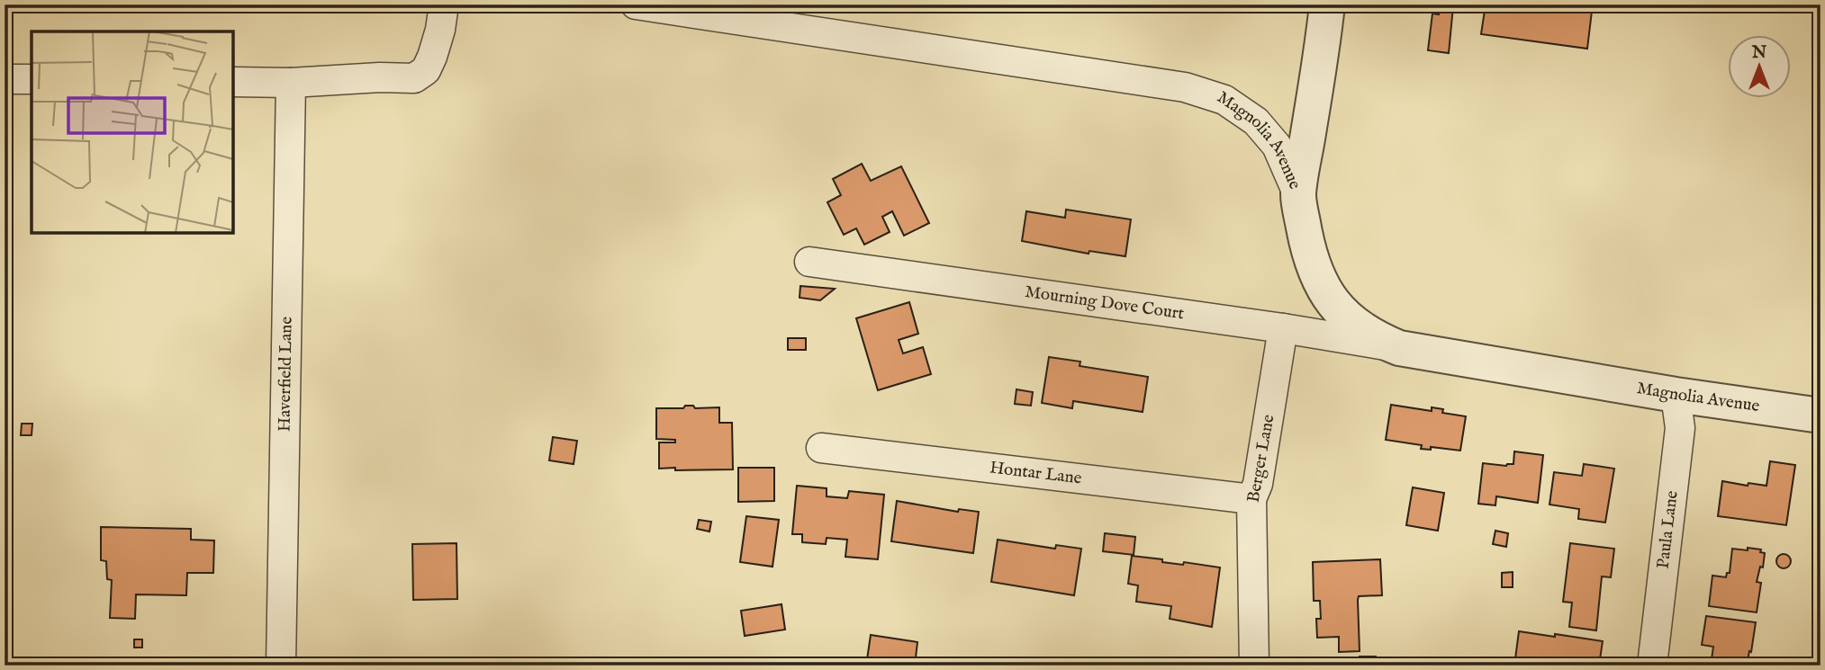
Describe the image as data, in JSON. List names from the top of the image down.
{
  "streets": {
    "street": [
      "Magnolia Avenue",
      "Mourning Dove Court",
      "Haverfield Lane",
      "Berger Lane",
      "Hontar Lane",
      "Paula Lane"
    ]
  },
  "crossings": [
    ["Magnolia Avenue", "Mourning Dove Court"],
    ["Magnolia Avenue", "Paula Lane"],
    ["Mourning Dove Court", "Berger Lane"],
    ["Berger Lane", "Hontar Lane"]
  ],
  "north": "top"
}
